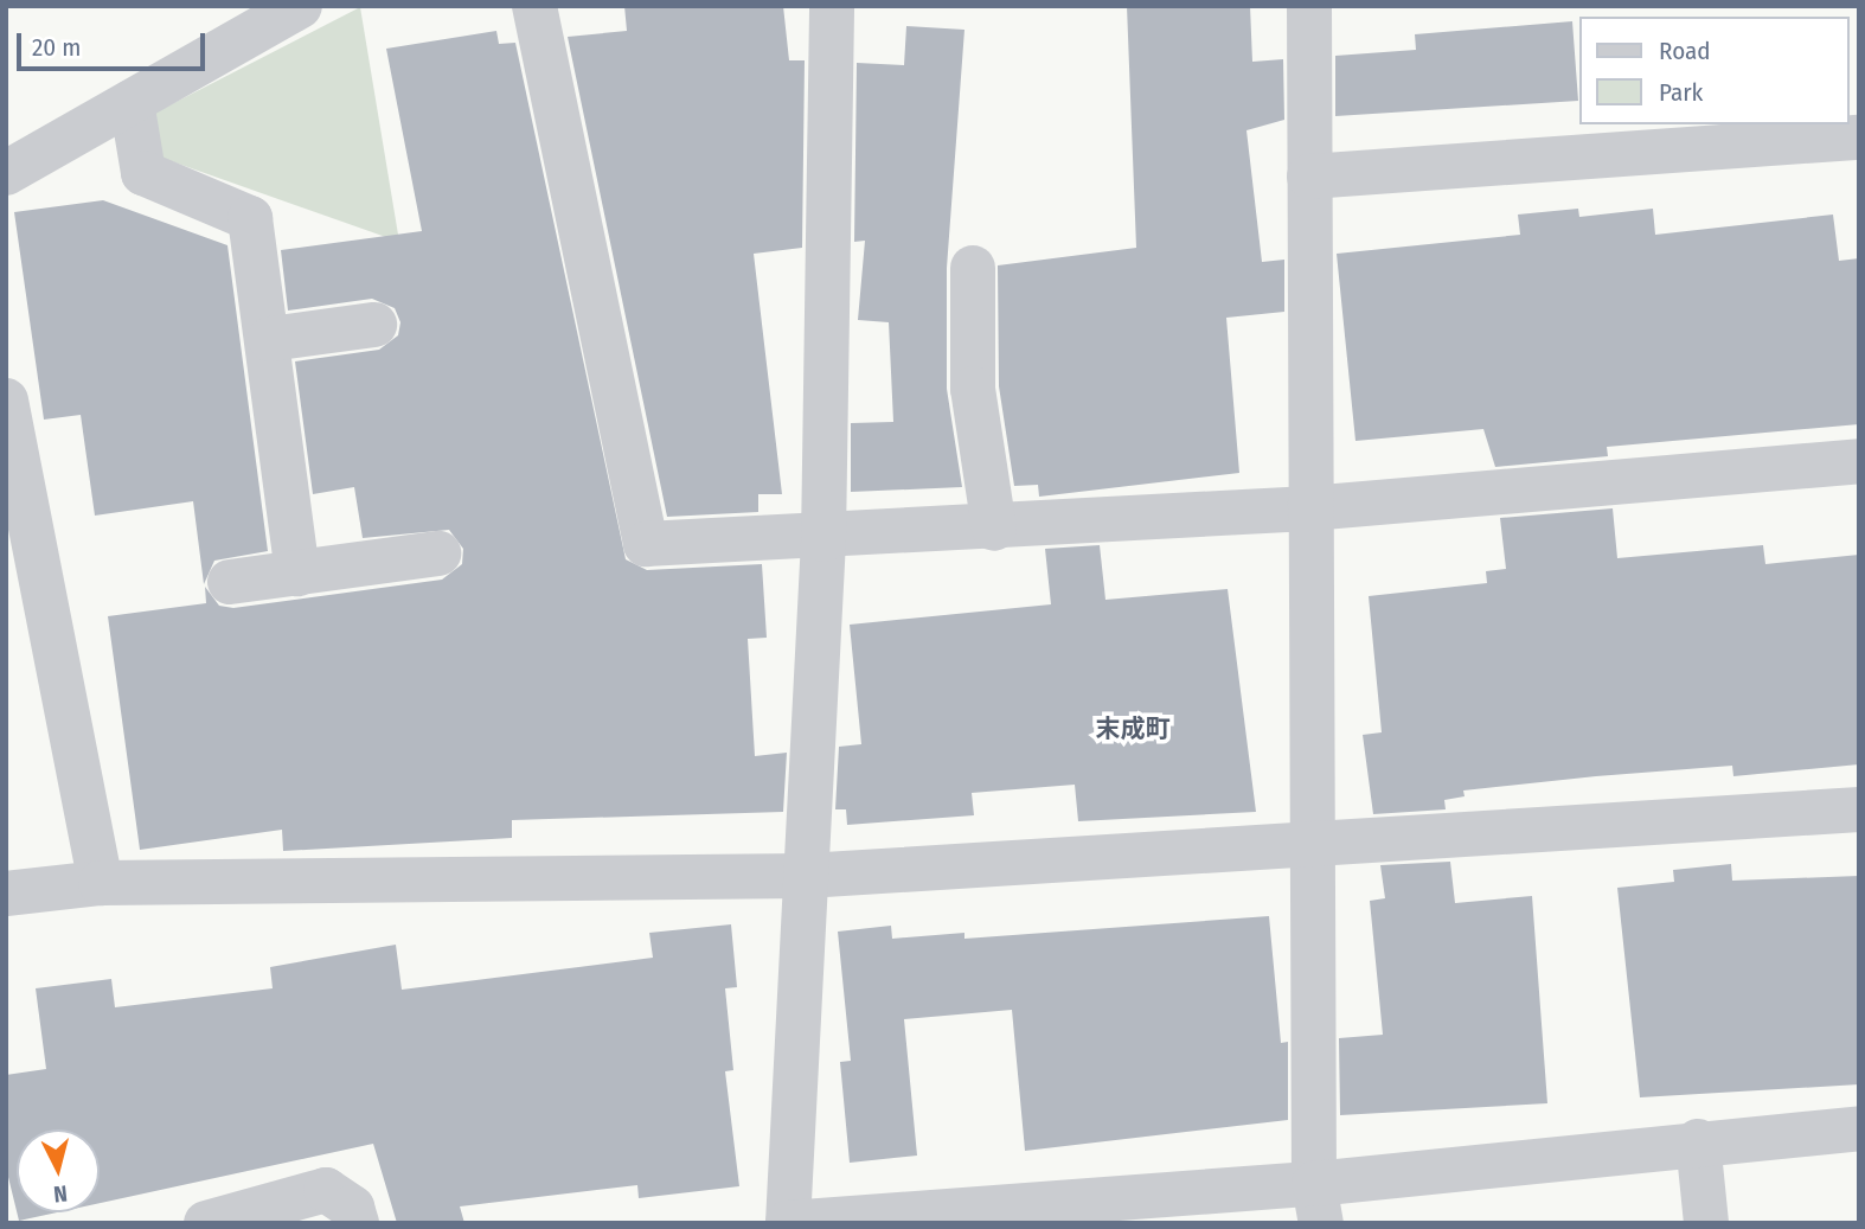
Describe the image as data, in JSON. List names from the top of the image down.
{
  "districts": ["末成町"],
  "legend": ["Road", "Park"],
  "scale_bar": "20 m",
  "north": "bottom"
}
